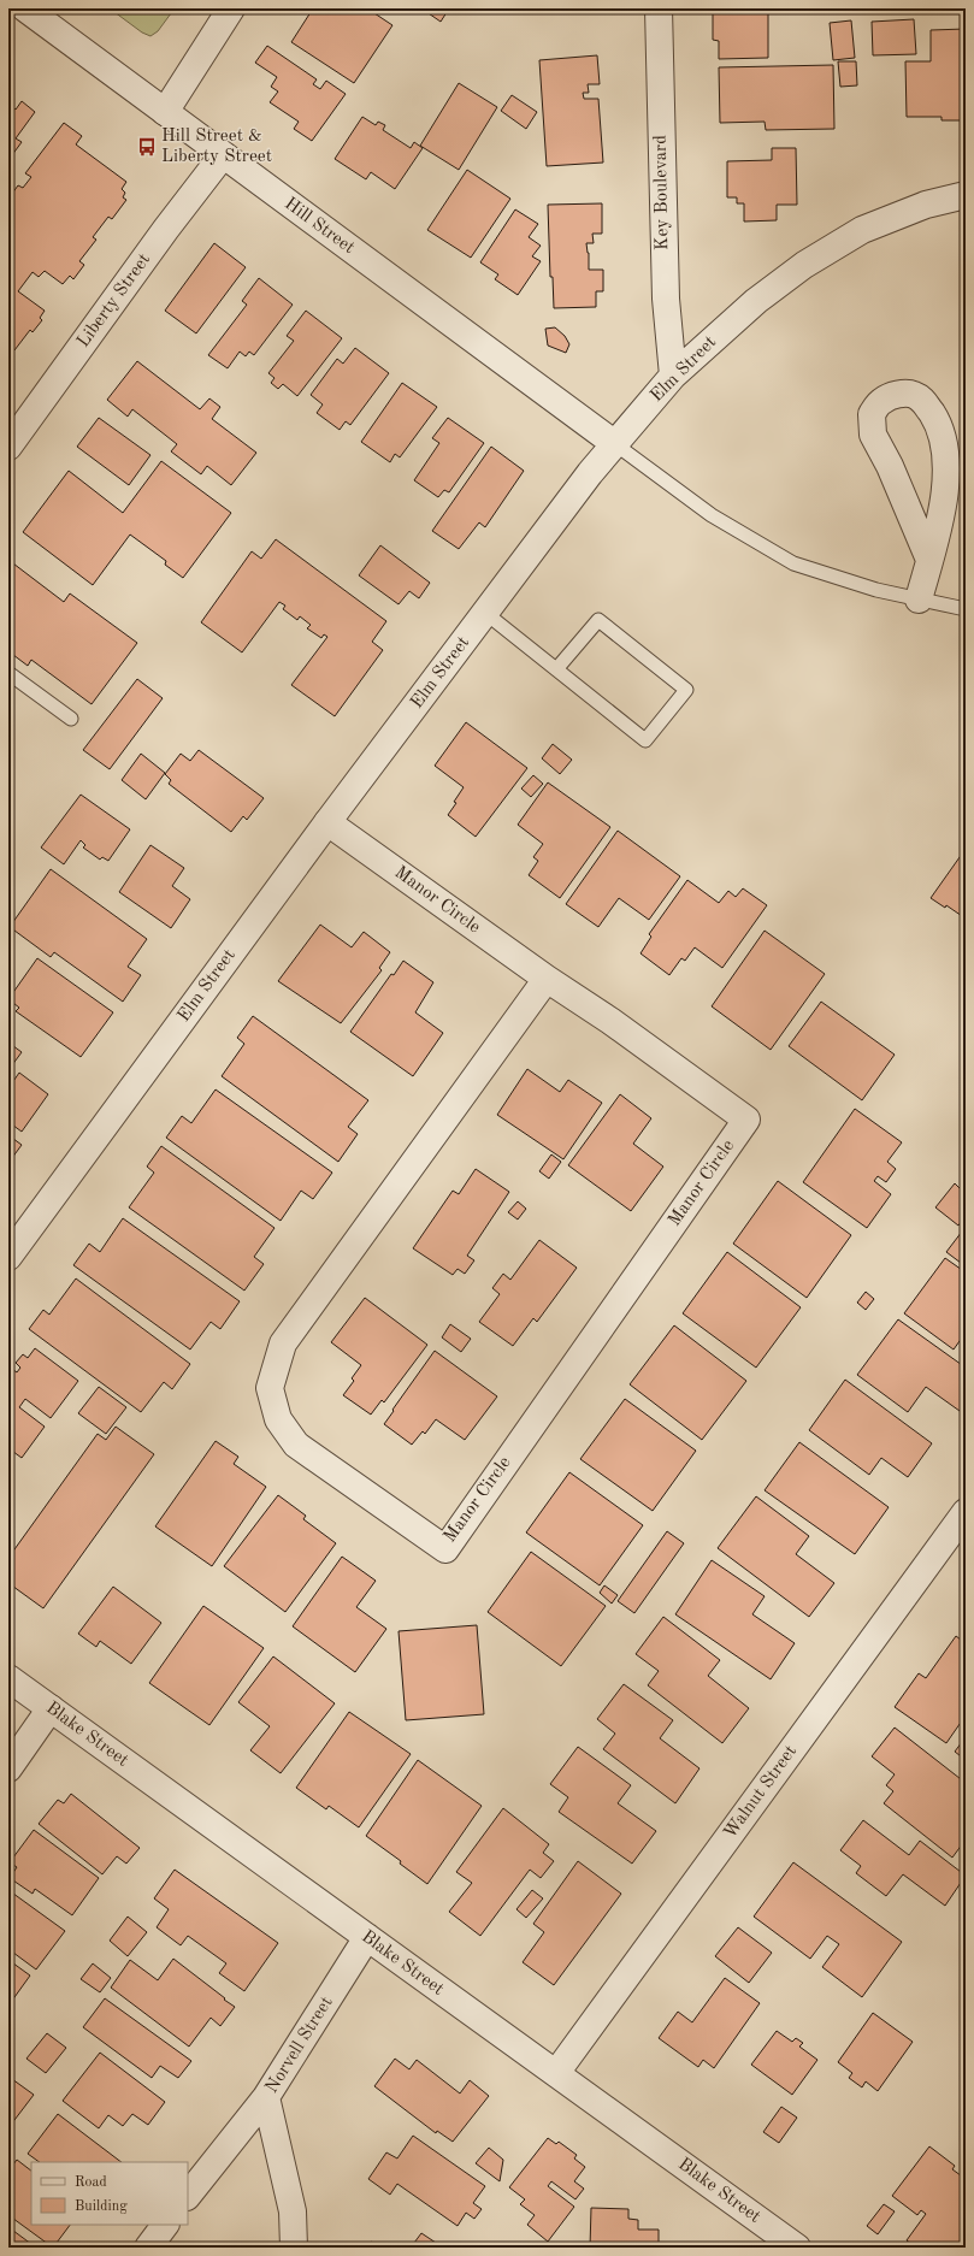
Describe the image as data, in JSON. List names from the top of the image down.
{
  "streets": {
    "street": [
      "Key Boulevard",
      "Hill Street",
      "Liberty Street",
      "Elm Street",
      "Manor Circle",
      "Blake Street",
      "Walnut Street",
      "Norvell Street"
    ]
  },
  "crossings": [
    ["Key Boulevard", "Elm Street"],
    ["Hill Street", "Liberty Street"],
    ["Hill Street", "Elm Street"],
    ["Elm Street", "Manor Circle"],
    ["Blake Street", "Walnut Street"],
    ["Blake Street", "Norvell Street"]
  ],
  "places": {
    "bus stop": ["Hill Street & Liberty Street"]
  },
  "legend": ["Road", "Building"]
}
